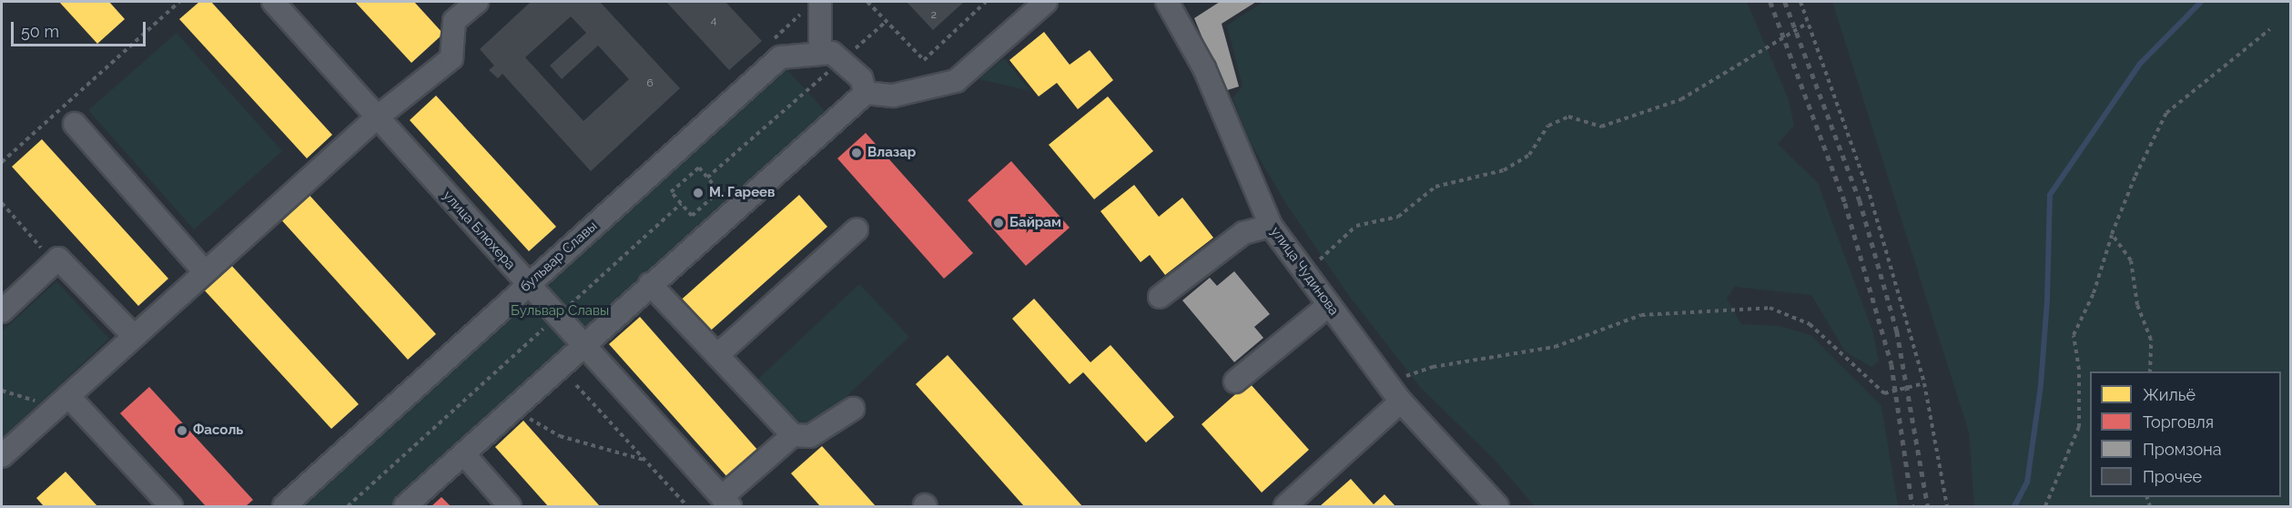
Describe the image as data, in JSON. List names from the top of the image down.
{
  "streets": {
    "street": ["улица Блюхера", "бульвар Славы", "улица Чудинова"]
  },
  "crossings": [
    ["улица Блюхера", "бульвар Славы"]
  ],
  "parks": ["Бульвар Славы"],
  "places": [
    "Влазар",
    "М. Гареев",
    "Байрам",
    "Фасоль"
  ],
  "house_numbers": ["2", "4", "6"],
  "legend": [
    "Жильё",
    "Торговля",
    "Промзона",
    "Прочее"
  ],
  "scale_bar": "50 m"
}
